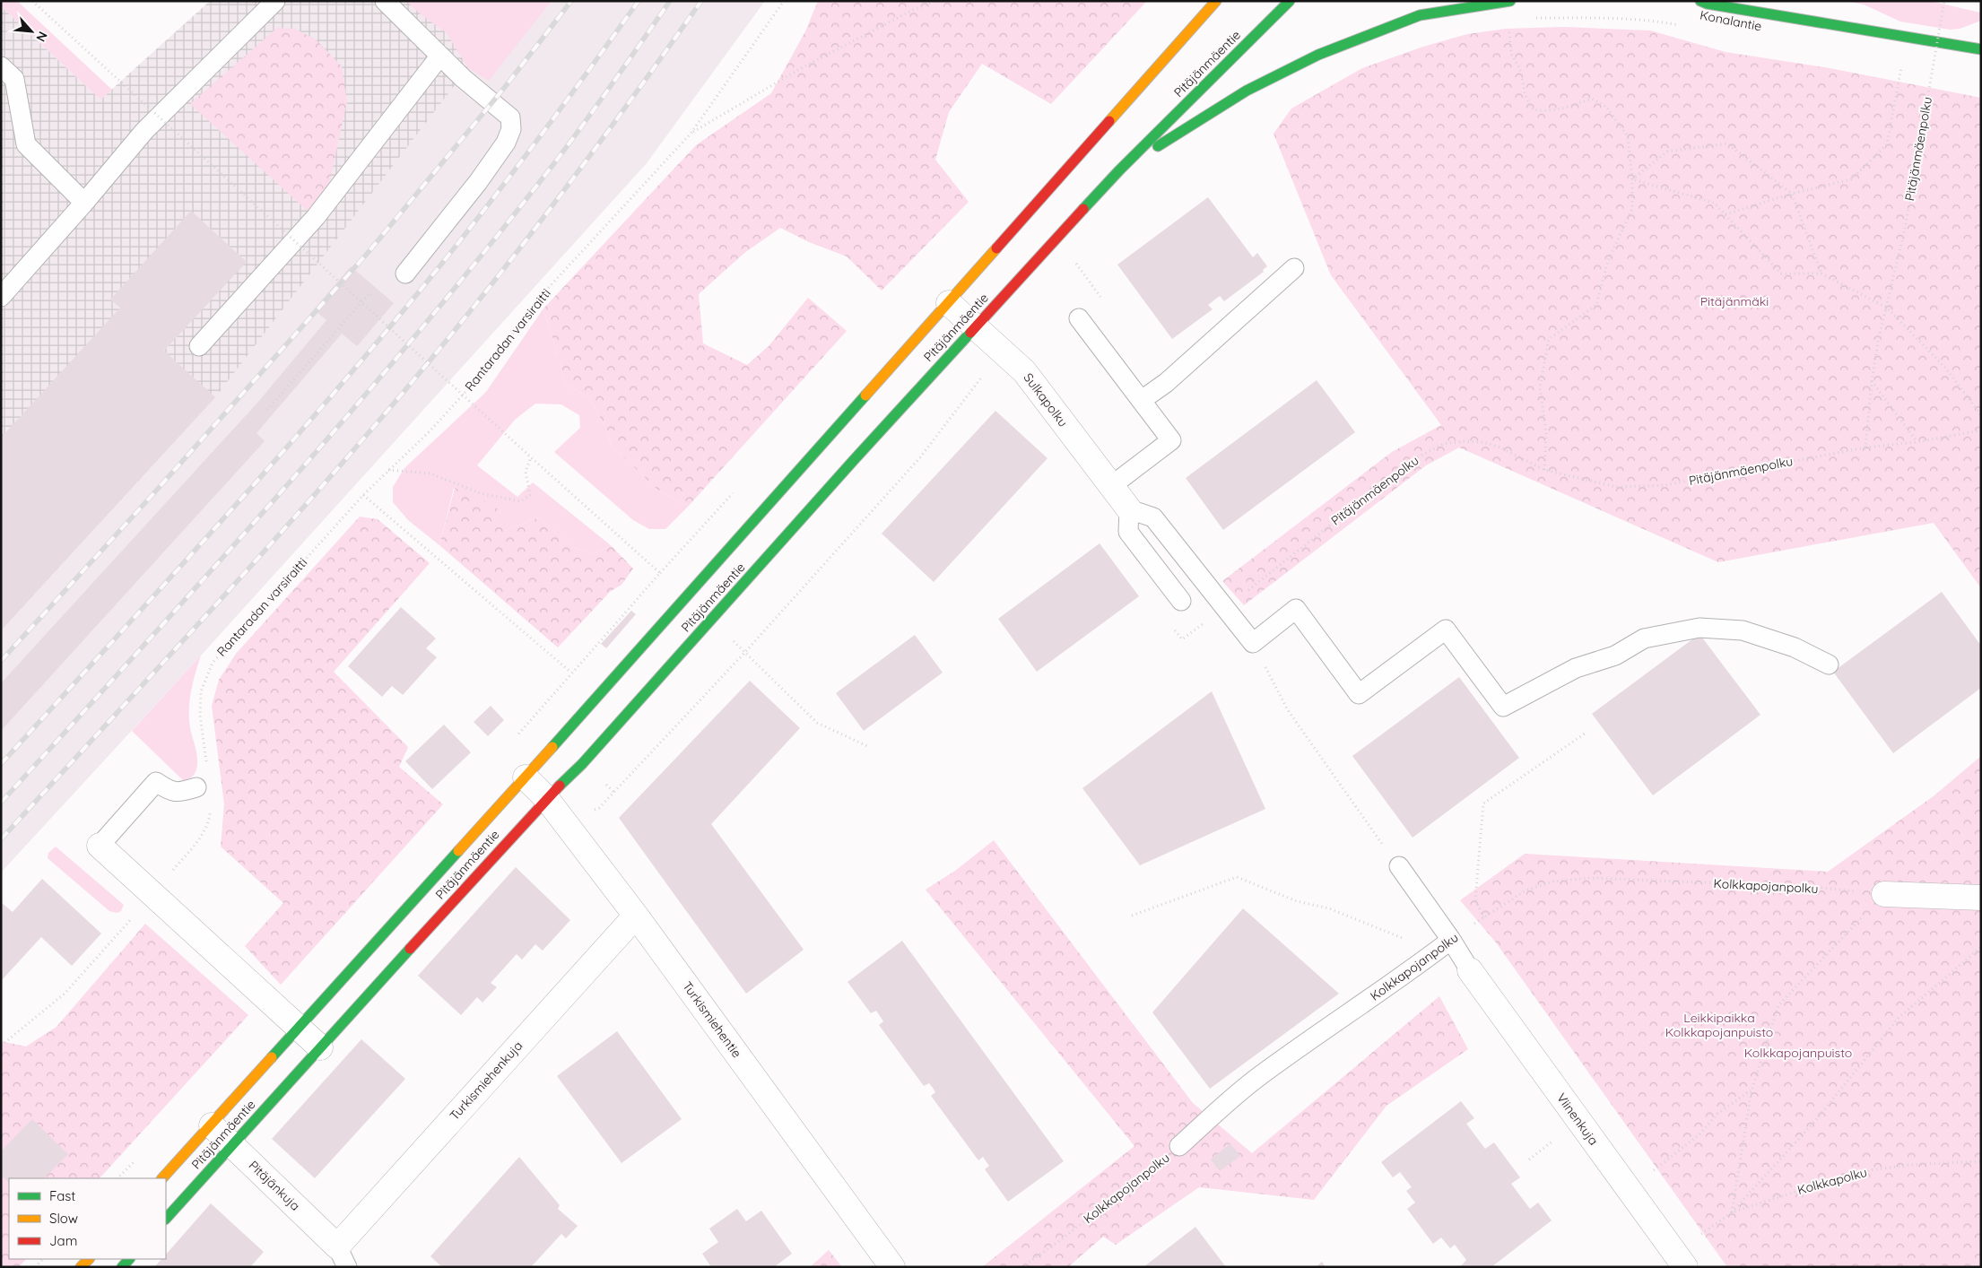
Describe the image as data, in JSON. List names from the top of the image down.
{
  "streets": {
    "main road": ["Konalantie", "Pitäjänmäentie"],
    "street": [
      "Sulkapolku",
      "Turkismiehentie",
      "Turkismiehenkuja",
      "Viinenkuja",
      "Pitäjänkuja"
    ],
    "lane": ["Kolkkapojanpolku"],
    "path": ["Pitäjänmäenpolku", "Rantaradan varsiraitti", "Kolkkapolku"]
  },
  "crossings": [
    ["Pitäjänmäentie", "Sulkapolku"],
    ["Pitäjänmäentie", "Turkismiehentie"],
    ["Pitäjänmäentie", "Pitäjänkuja"],
    ["Turkismiehentie", "Turkismiehenkuja"],
    ["Turkismiehenkuja", "Pitäjänkuja"]
  ],
  "parks": ["Pitäjänmäki", "Leikkipaikka Kolkkapojanpuisto", "Kolkkapojanpuisto"],
  "legend": ["Fast", "Slow", "Jam"],
  "north": "bottom right"
}
